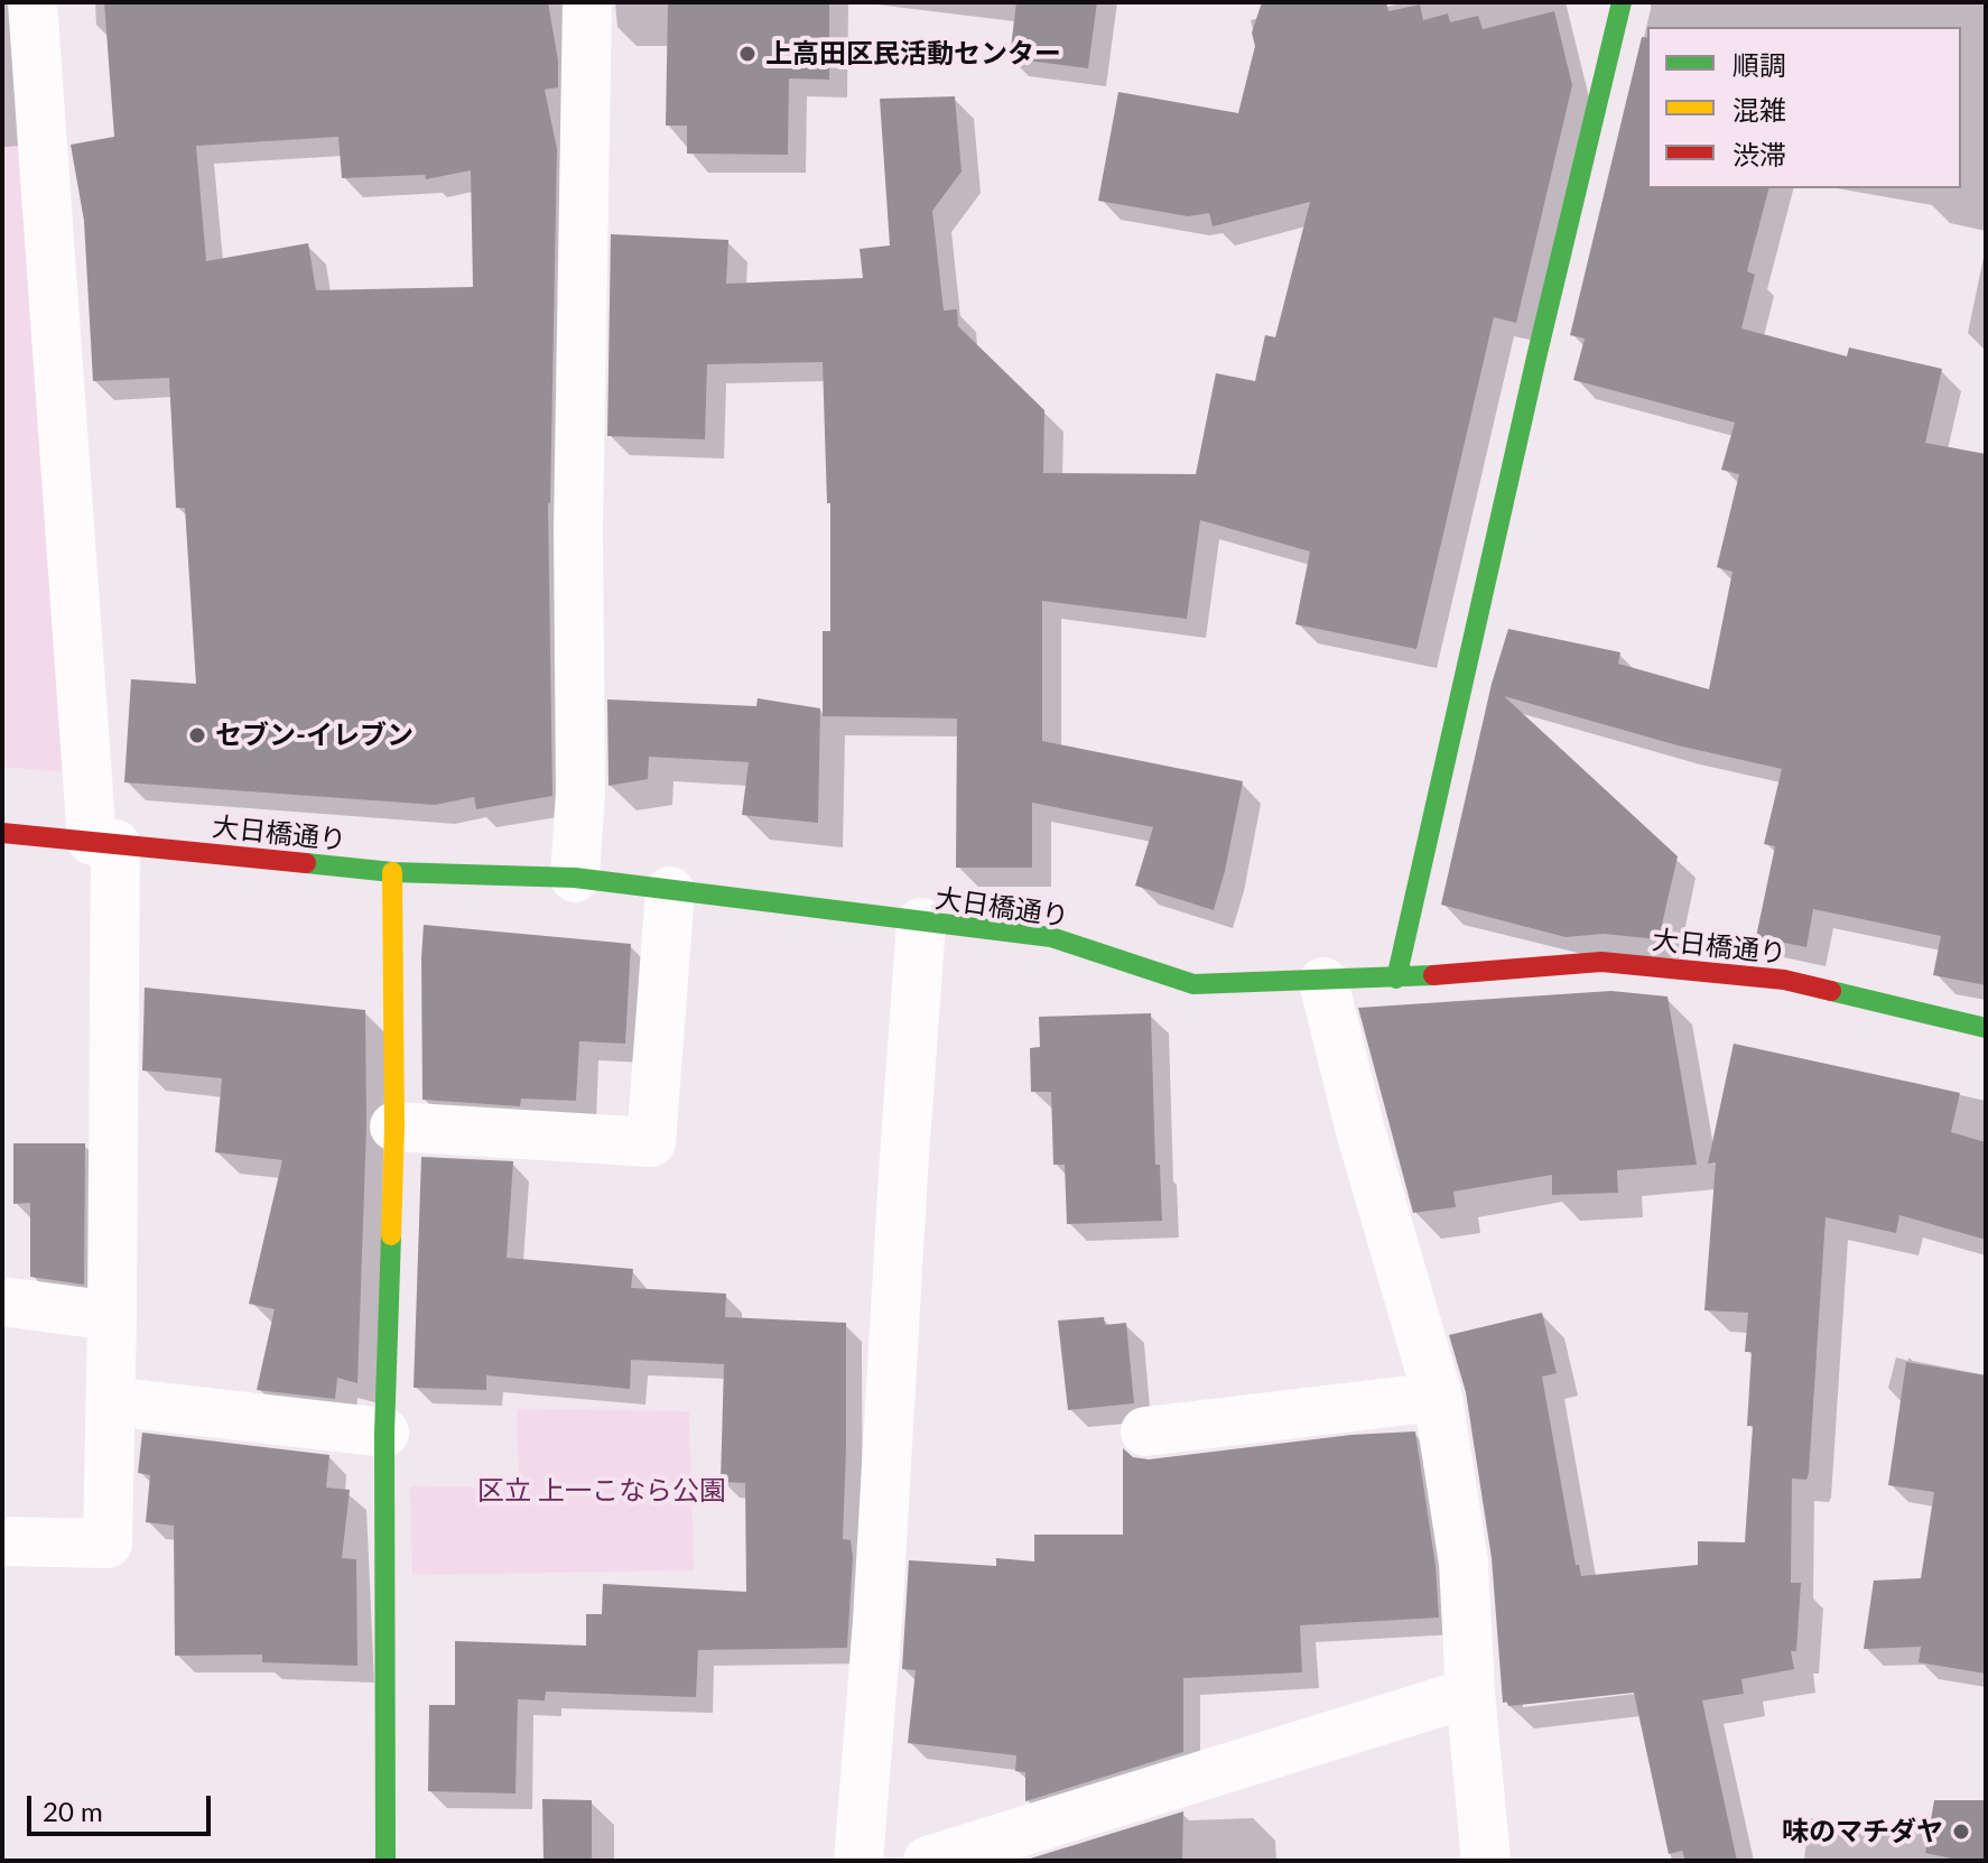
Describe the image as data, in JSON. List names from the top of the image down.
{
  "streets": {
    "street": ["大日橋通り"]
  },
  "parks": ["区立 上一こなら公園"],
  "places": ["上高田区民活動センター", "セブン-イレブン", "味のマチダヤ"],
  "legend": ["順調", "混雑", "渋滞"],
  "scale_bar": "20 m"
}
